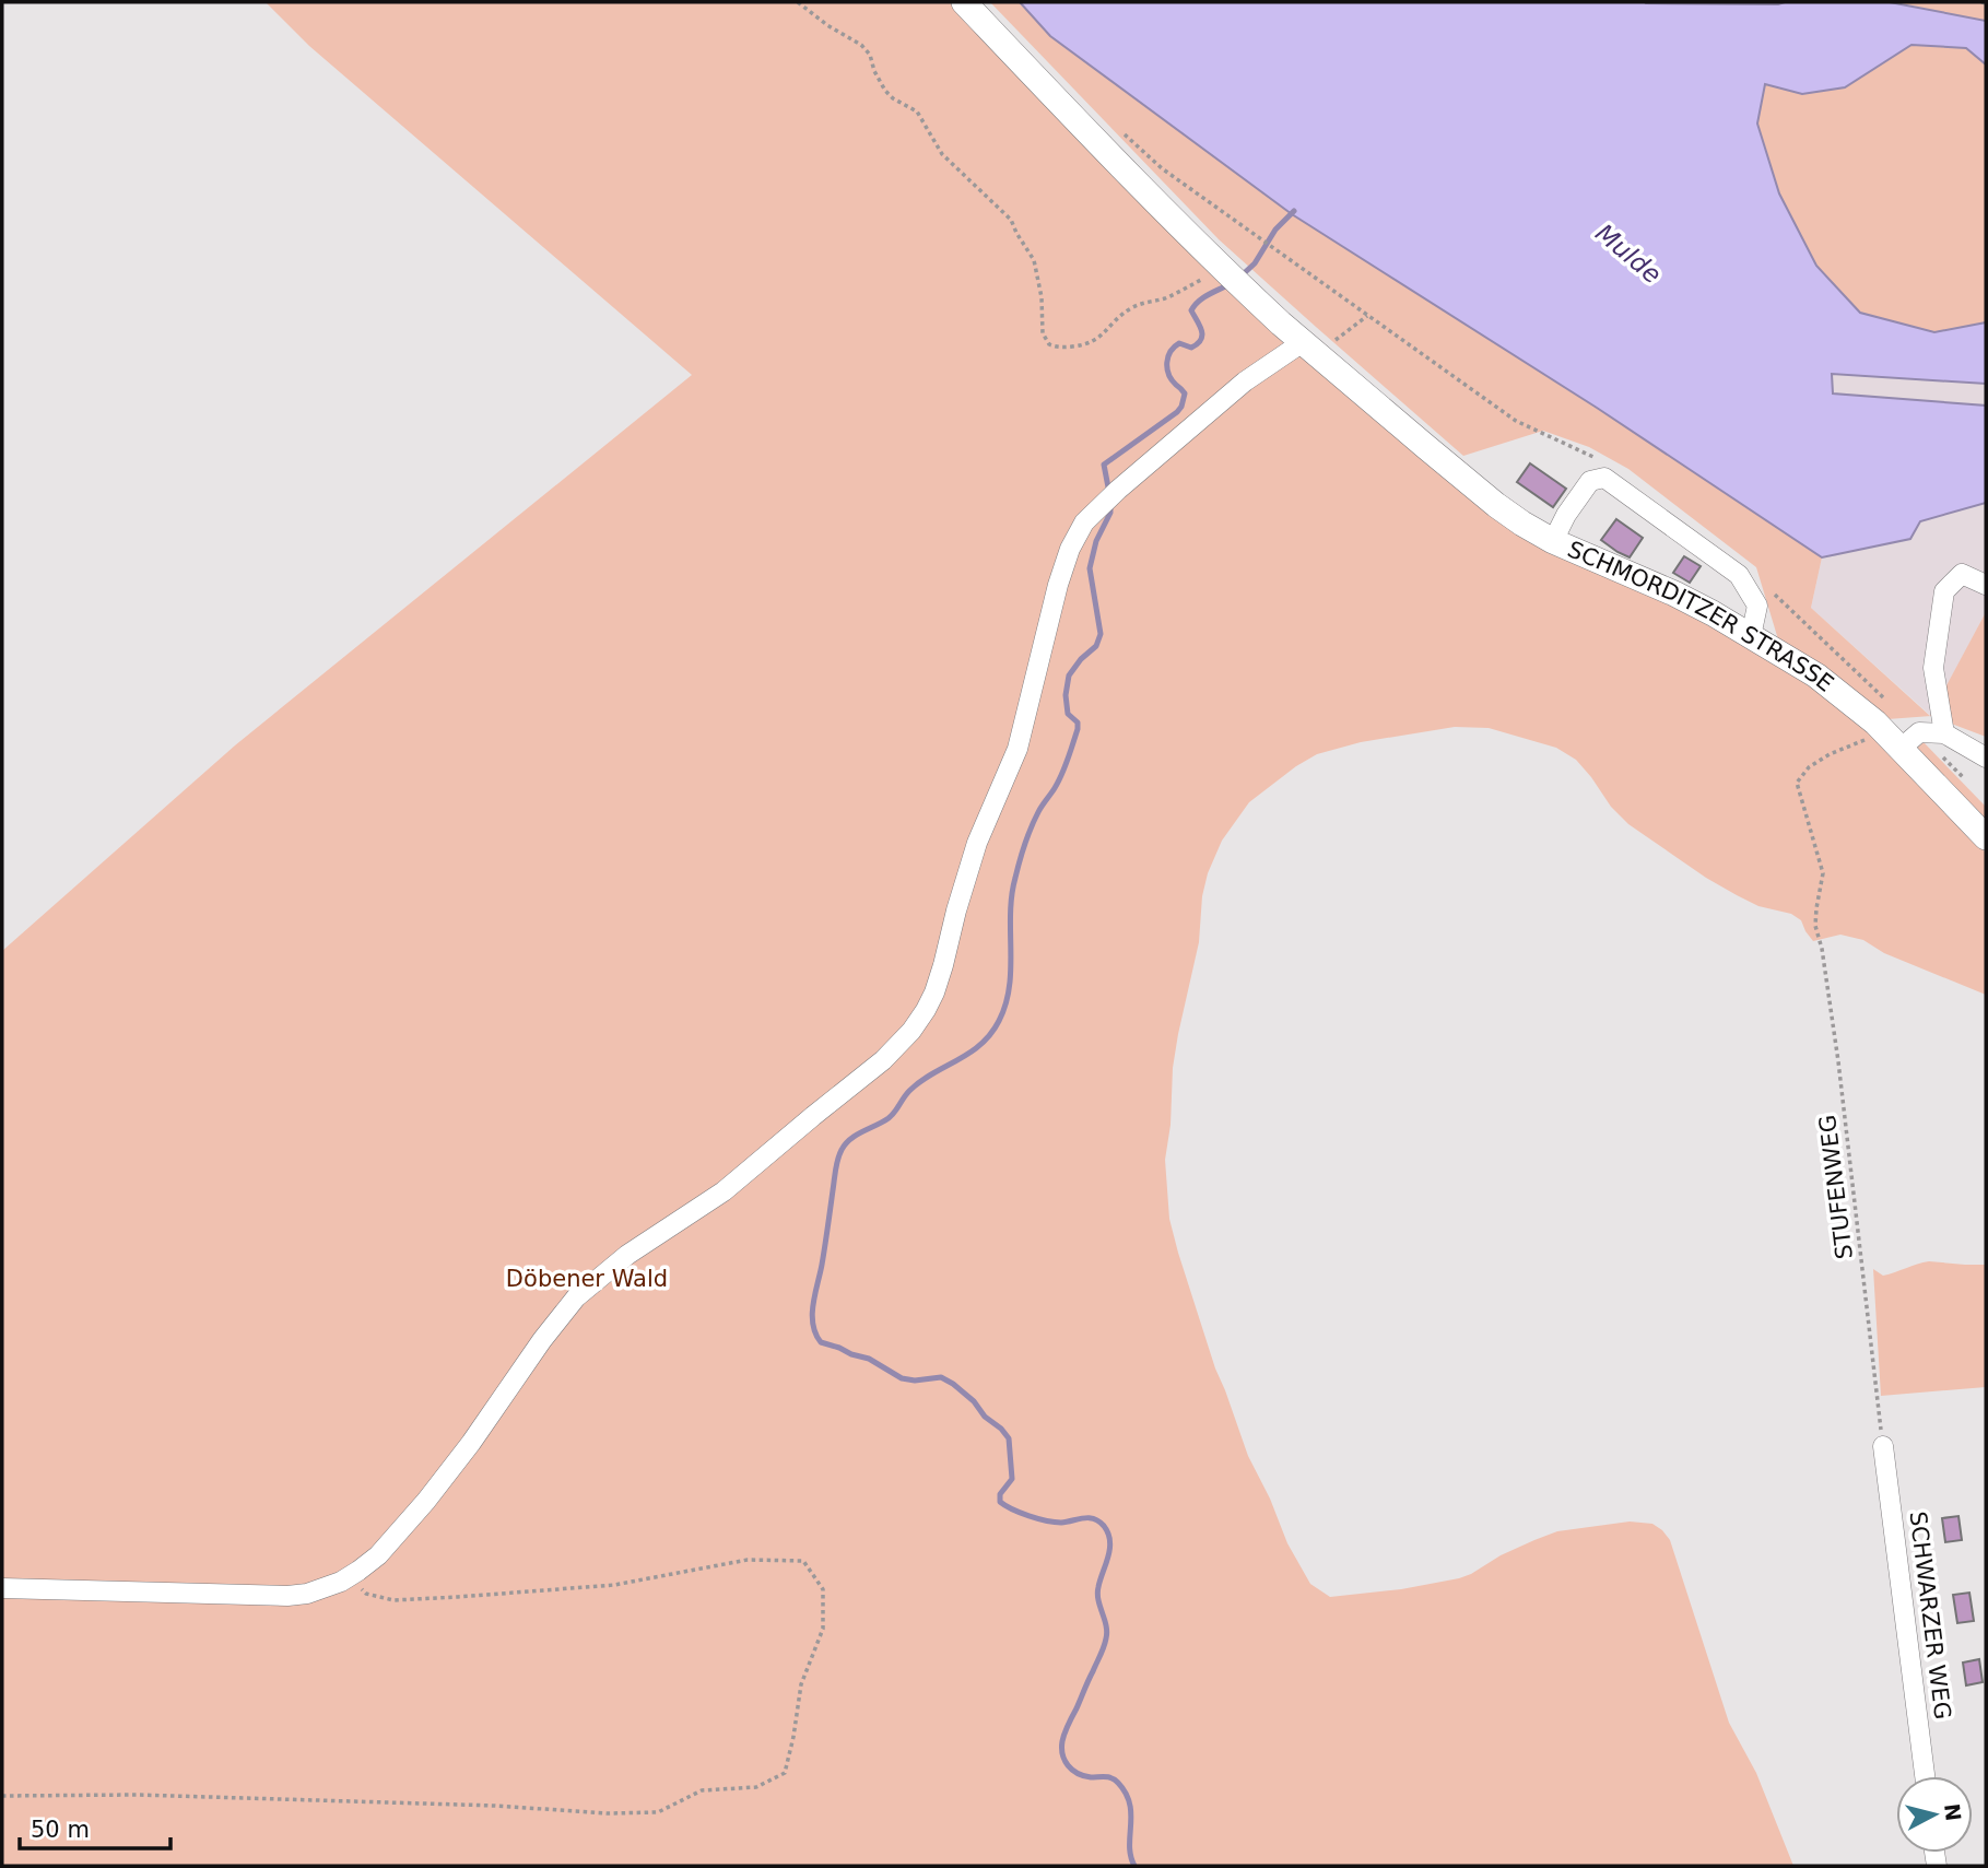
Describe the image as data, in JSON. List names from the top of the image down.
{
  "streets": {
    "main road": ["SCHMORDITZER STRASSE"],
    "street": ["SCHWARZER WEG"],
    "path": ["STUFENWEG"]
  },
  "crossings": [
    ["SCHMORDITZER STRASSE", "STUFENWEG"],
    ["STUFENWEG", "SCHWARZER WEG"]
  ],
  "water": ["Mulde"],
  "parks": ["Döbener Wald"],
  "scale_bar": "50 m",
  "north": "right"
}
